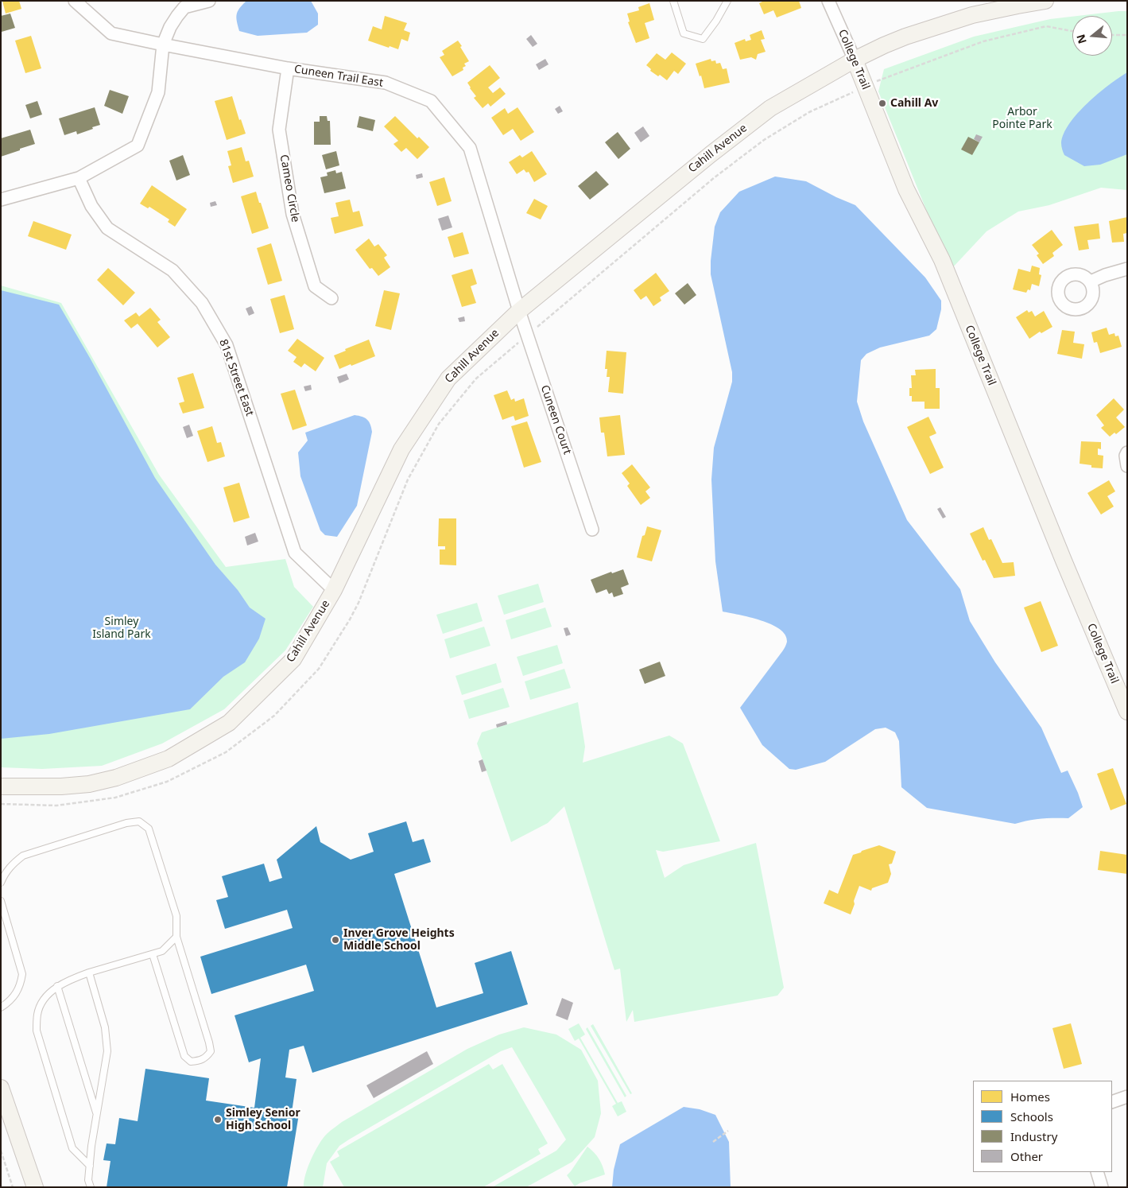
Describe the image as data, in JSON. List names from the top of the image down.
{
  "streets": {
    "street": [
      "College Trail",
      "Cuneen Trail East",
      "Cahill Avenue",
      "Cameo Circle",
      "81st Street East",
      "Cuneen Court"
    ]
  },
  "crossings": [
    ["College Trail", "Cahill Avenue"],
    ["Cuneen Trail East", "Cahill Avenue"],
    ["Cuneen Trail East", "Cameo Circle"],
    ["Cuneen Trail East", "Cuneen Court"],
    ["Cahill Avenue", "81st Street East"],
    ["Cahill Avenue", "Cuneen Court"]
  ],
  "parks": ["Arbor Pointe Park", "Simley Island Park"],
  "places": ["Cahill Av", "Inver Grove Heights Middle School", "Simley Senior High School"],
  "legend": [
    "Homes",
    "Schools",
    "Industry",
    "Other"
  ],
  "north": "left"
}
